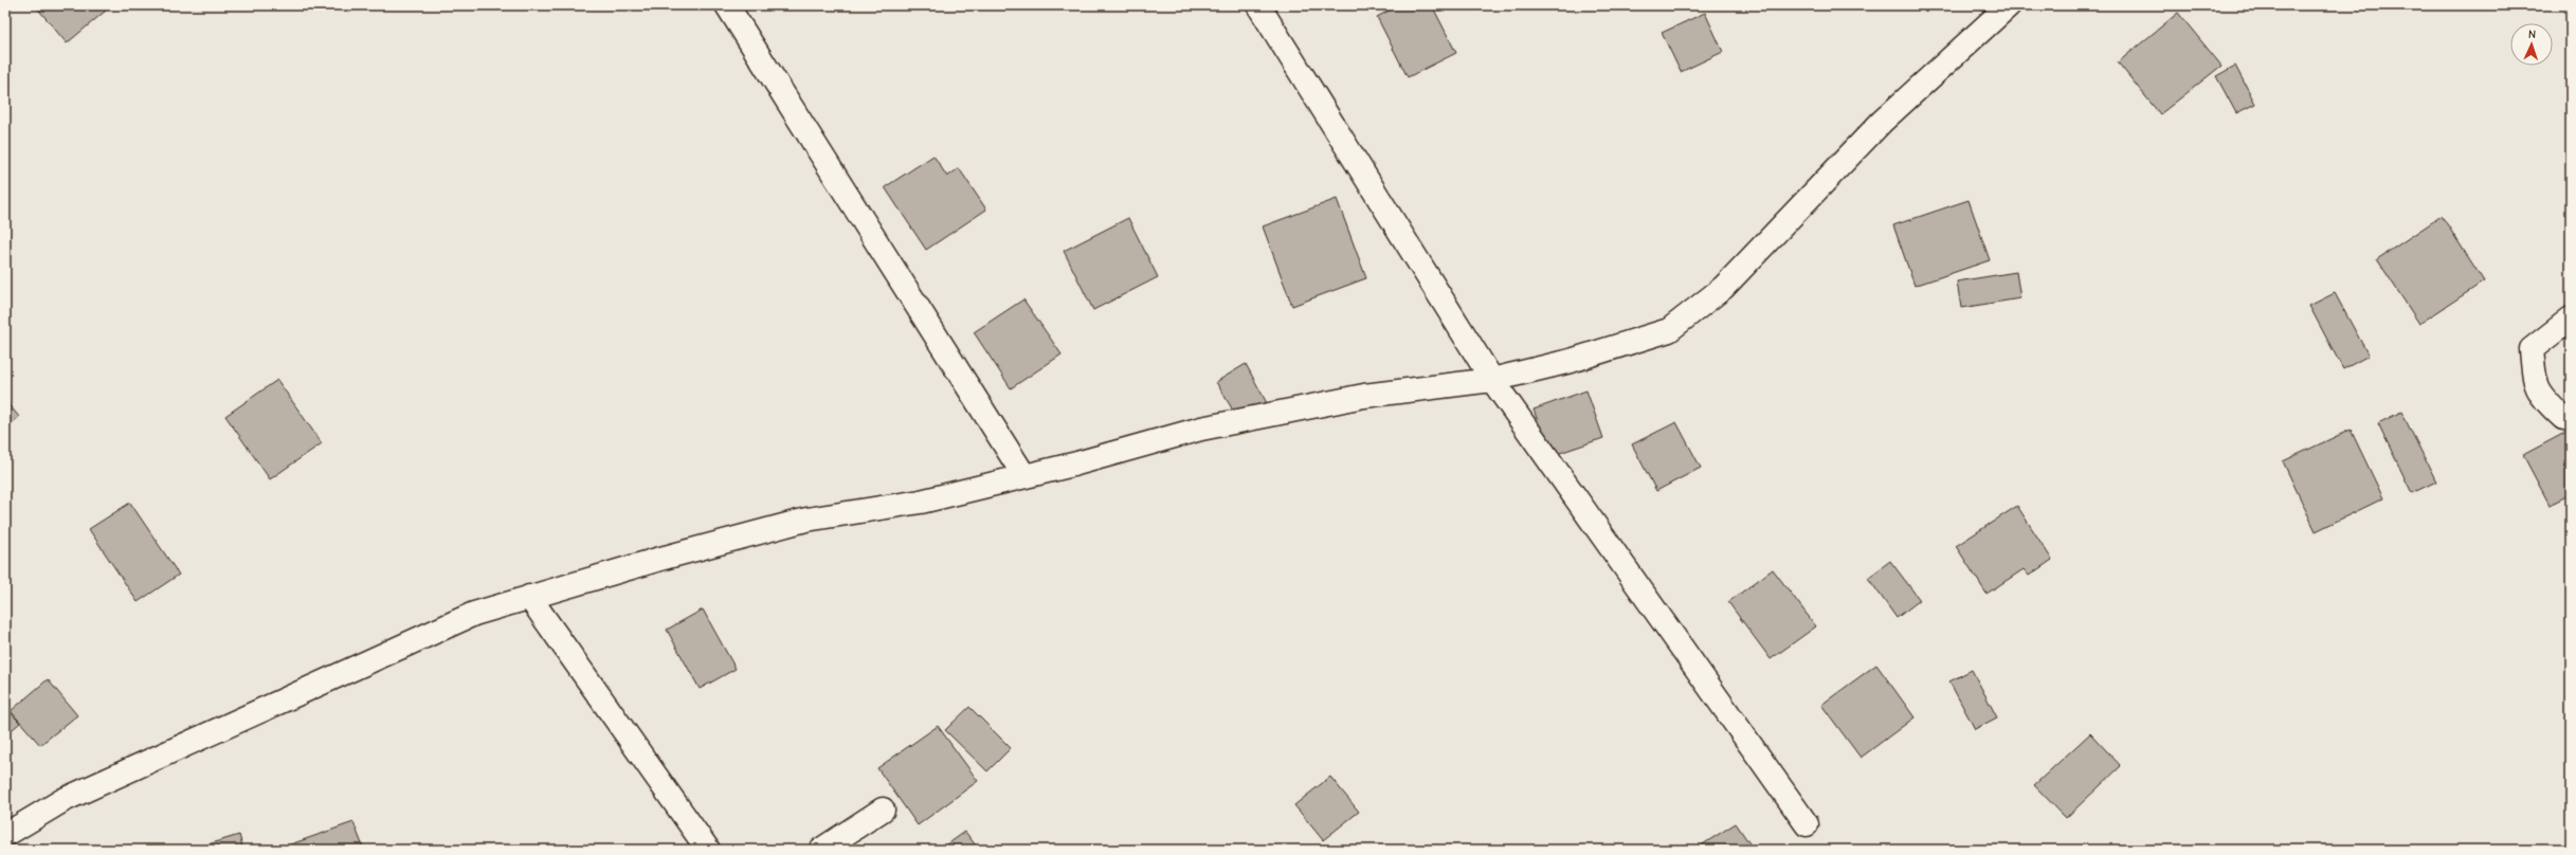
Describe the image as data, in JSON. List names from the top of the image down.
{
  "north": "top"
}
